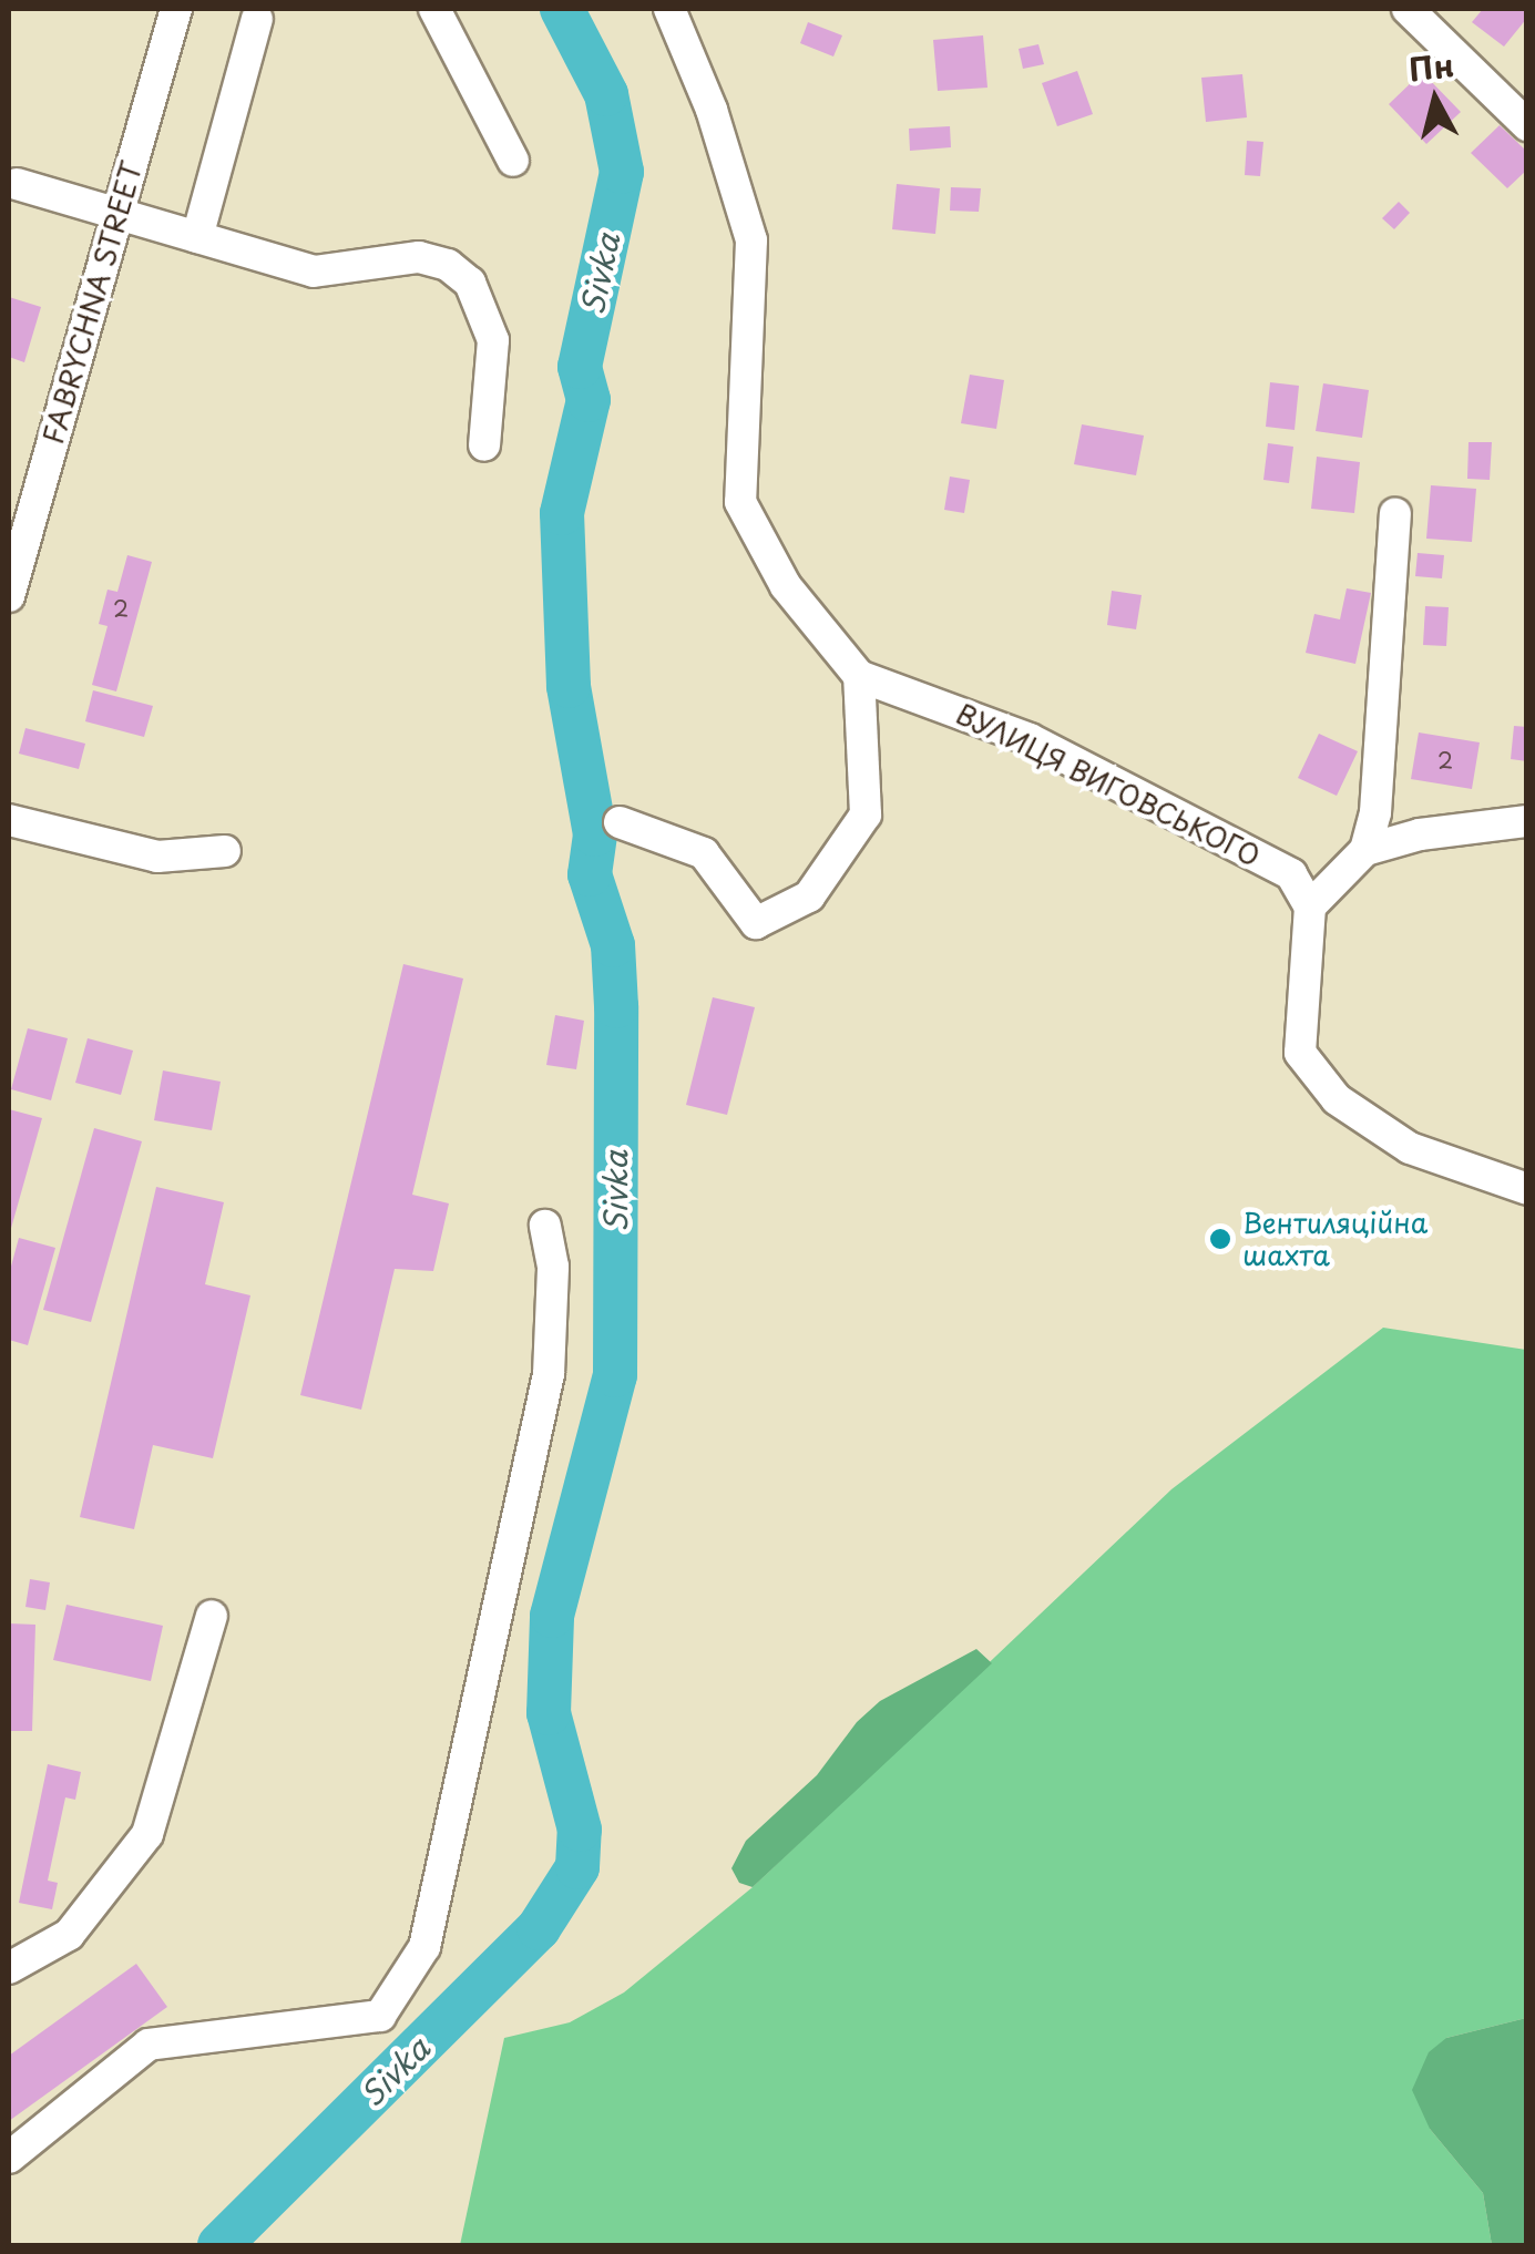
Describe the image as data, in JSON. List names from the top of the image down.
{
  "streets": {
    "street": ["FABRYCHNA STREET", "ВУЛИЦЯ ВИГОВСЬКОГО"]
  },
  "water": ["Sivka"],
  "places": ["Вентиляційна шахта"],
  "house_numbers": ["2", "2"],
  "north": "top"
}
